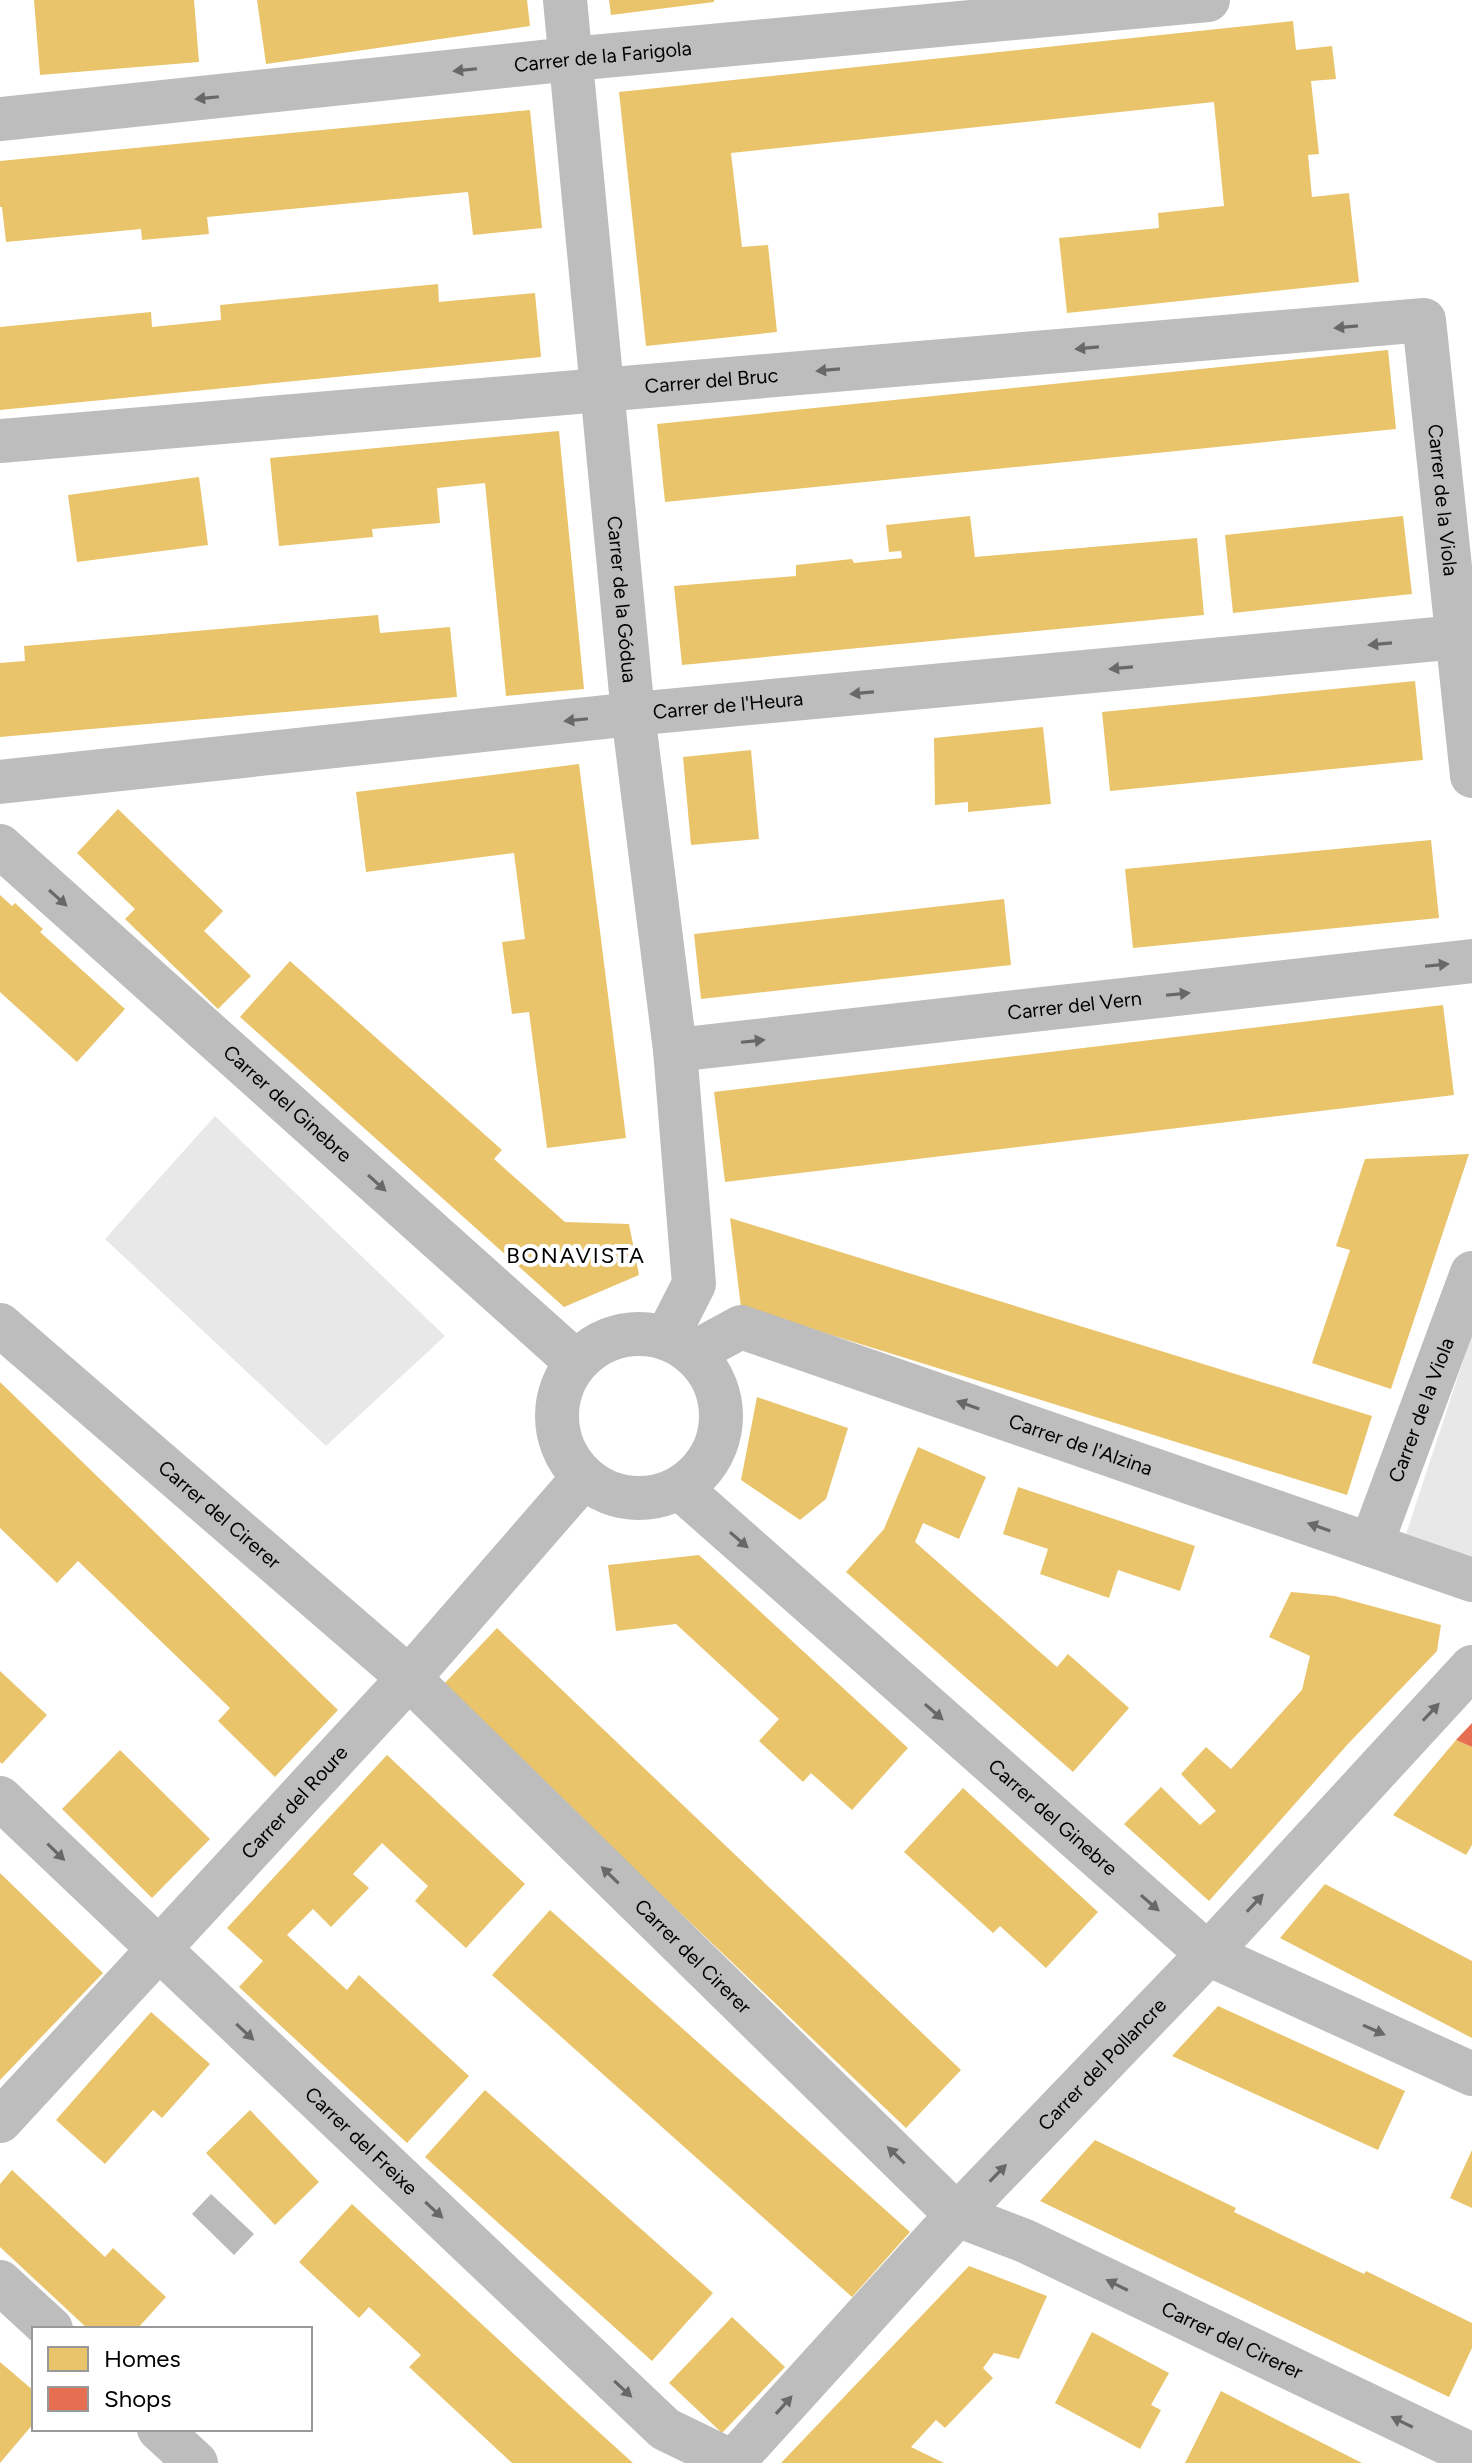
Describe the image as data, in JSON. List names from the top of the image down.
{
  "streets": {
    "street": [
      "Carrer de la Farigola",
      "Carrer del Bruc",
      "Carrer de la Viola",
      "Carrer de la Gódua",
      "Carrer de l'Heura",
      "Carrer del Vern",
      "Carrer del Ginebre",
      "Carrer de l'Alzina",
      "Carrer del Cirerer",
      "Carrer del Roure",
      "Carrer del Pollancre",
      "Carrer del Freixe"
    ]
  },
  "crossings": [
    ["Carrer de la Farigola", "Carrer de la Gódua"],
    ["Carrer del Bruc", "Carrer de la Viola"],
    ["Carrer del Bruc", "Carrer de la Gódua"],
    ["Carrer de la Viola", "Carrer de l'Heura"],
    ["Carrer de la Viola", "Carrer de l'Alzina"],
    ["Carrer de la Gódua", "Carrer de l'Heura"],
    ["Carrer de la Gódua", "Carrer del Vern"],
    ["Carrer de la Gódua", "Carrer del Ginebre"],
    ["Carrer de la Gódua", "Carrer de l'Alzina"],
    ["Carrer de la Gódua", "Carrer del Roure"],
    ["Carrer del Ginebre", "Carrer de l'Alzina"],
    ["Carrer del Ginebre", "Carrer del Roure"],
    ["Carrer del Ginebre", "Carrer del Pollancre"],
    ["Carrer de l'Alzina", "Carrer del Roure"],
    ["Carrer del Cirerer", "Carrer del Roure"],
    ["Carrer del Cirerer", "Carrer del Pollancre"],
    ["Carrer del Roure", "Carrer del Freixe"],
    ["Carrer del Pollancre", "Carrer del Freixe"]
  ],
  "one_way": [
    "Carrer de la Farigola",
    "Carrer del Bruc",
    "Carrer de l'Heura",
    "Carrer del Vern",
    "Carrer del Ginebre",
    "Carrer de l'Alzina",
    "Carrer del Cirerer",
    "Carrer del Pollancre",
    "Carrer del Freixe"
  ],
  "districts": ["BONAVISTA"],
  "legend": ["Homes", "Shops"]
}
